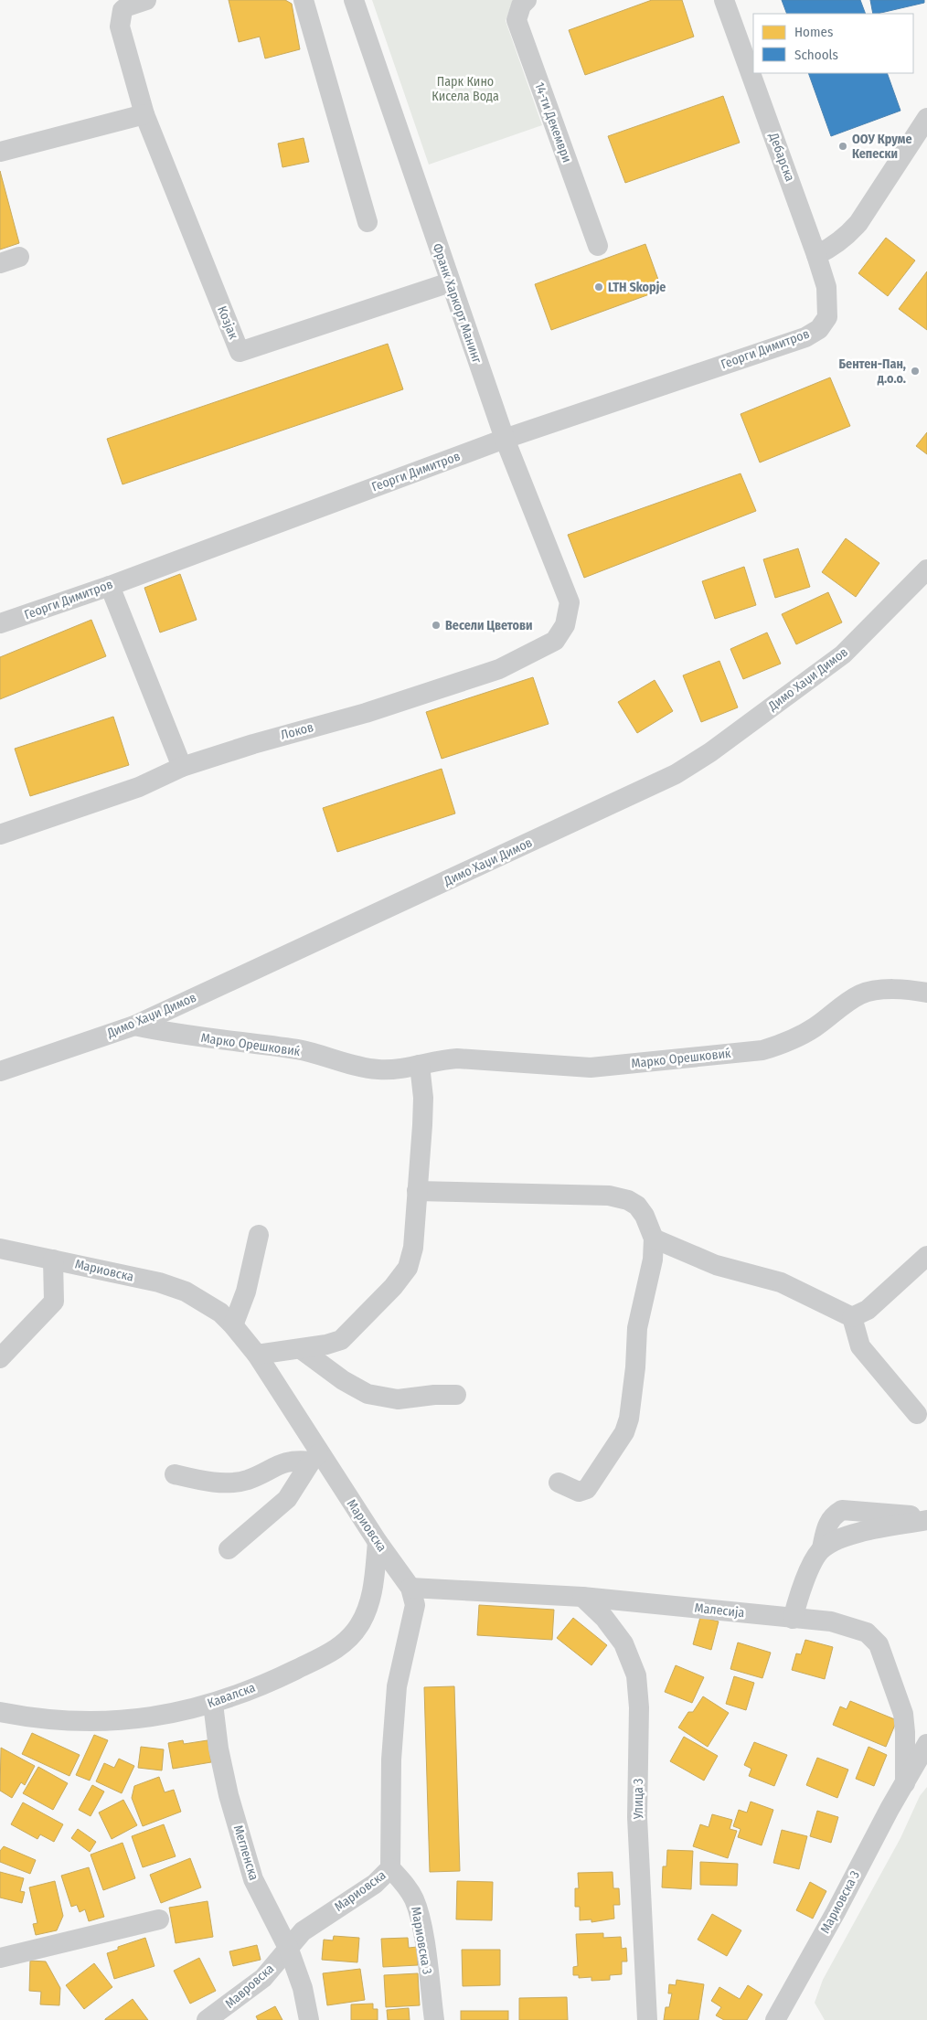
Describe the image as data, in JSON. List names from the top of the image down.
{
  "streets": {
    "street": [
      "14-ти Декември",
      "Дебарска",
      "Франк Харкорт Манинг",
      "Козјак",
      "Георги Димитров",
      "Димо Хаџи Димов",
      "Локов",
      "Марко Орешковиќ",
      "Мариовска",
      "Малесија",
      "Кавалска",
      "Улица 3",
      "Мегленска",
      "Мариовска 3",
      "Мавровска"
    ]
  },
  "crossings": [
    ["Дебарска", "Георги Димитров"],
    ["Франк Харкорт Манинг", "Козјак"],
    ["Франк Харкорт Манинг", "Георги Димитров"],
    ["Франк Харкорт Манинг", "Локов"],
    ["Димо Хаџи Димов", "Марко Орешковиќ"],
    ["Мариовска", "Малесија"],
    ["Мариовска", "Кавалска"],
    ["Мариовска", "Мегленска"],
    ["Мариовска", "Мариовска 3"],
    ["Мариовска", "Мавровска"],
    ["Малесија", "Улица 3"],
    ["Малесија", "Мариовска 3"],
    ["Кавалска", "Мегленска"],
    ["Мегленска", "Мавровска"]
  ],
  "parks": ["Парк Кино Кисела Вода"],
  "places": [
    "ООУ Круме Кепески",
    "LTH Skopje",
    "Бентен-Пан, д.о.о.",
    "Весели Цветови"
  ],
  "legend": ["Homes", "Schools"]
}
